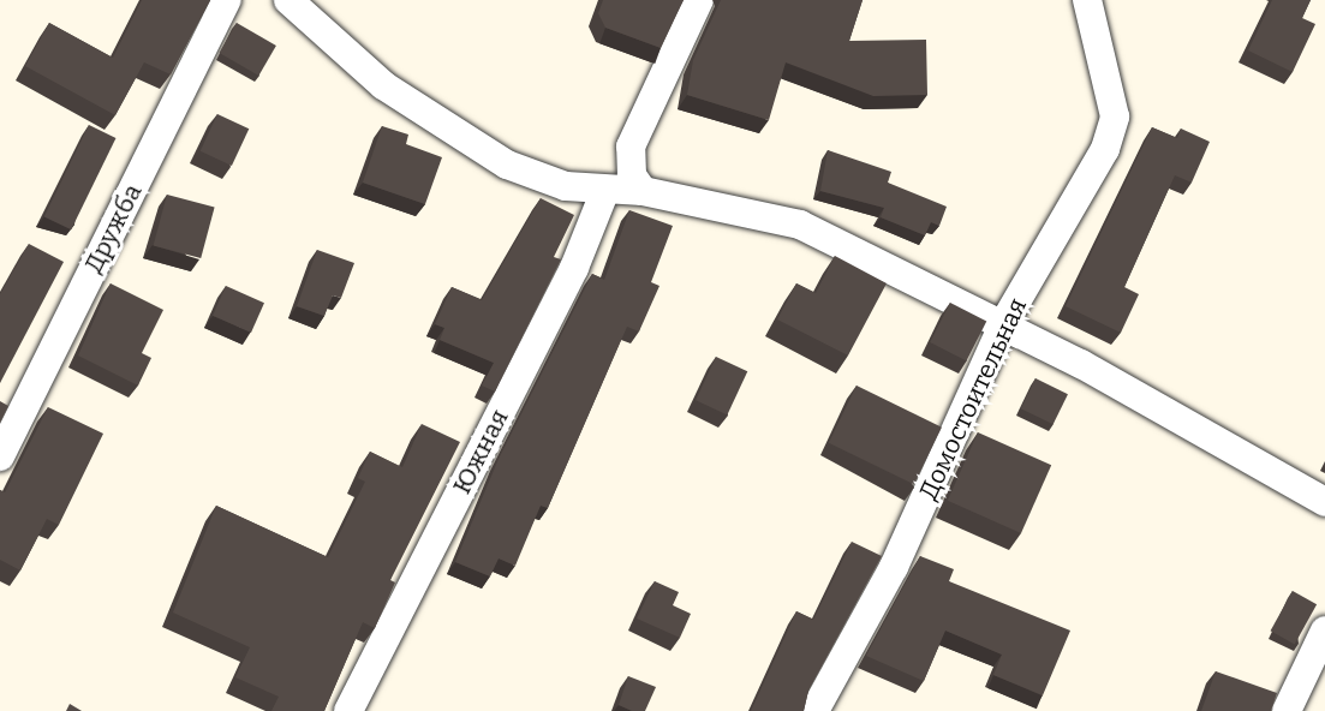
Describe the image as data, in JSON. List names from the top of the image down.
{
  "streets": {
    "street": ["Дружба", "Домостоительная", "Южная"]
  }
}
